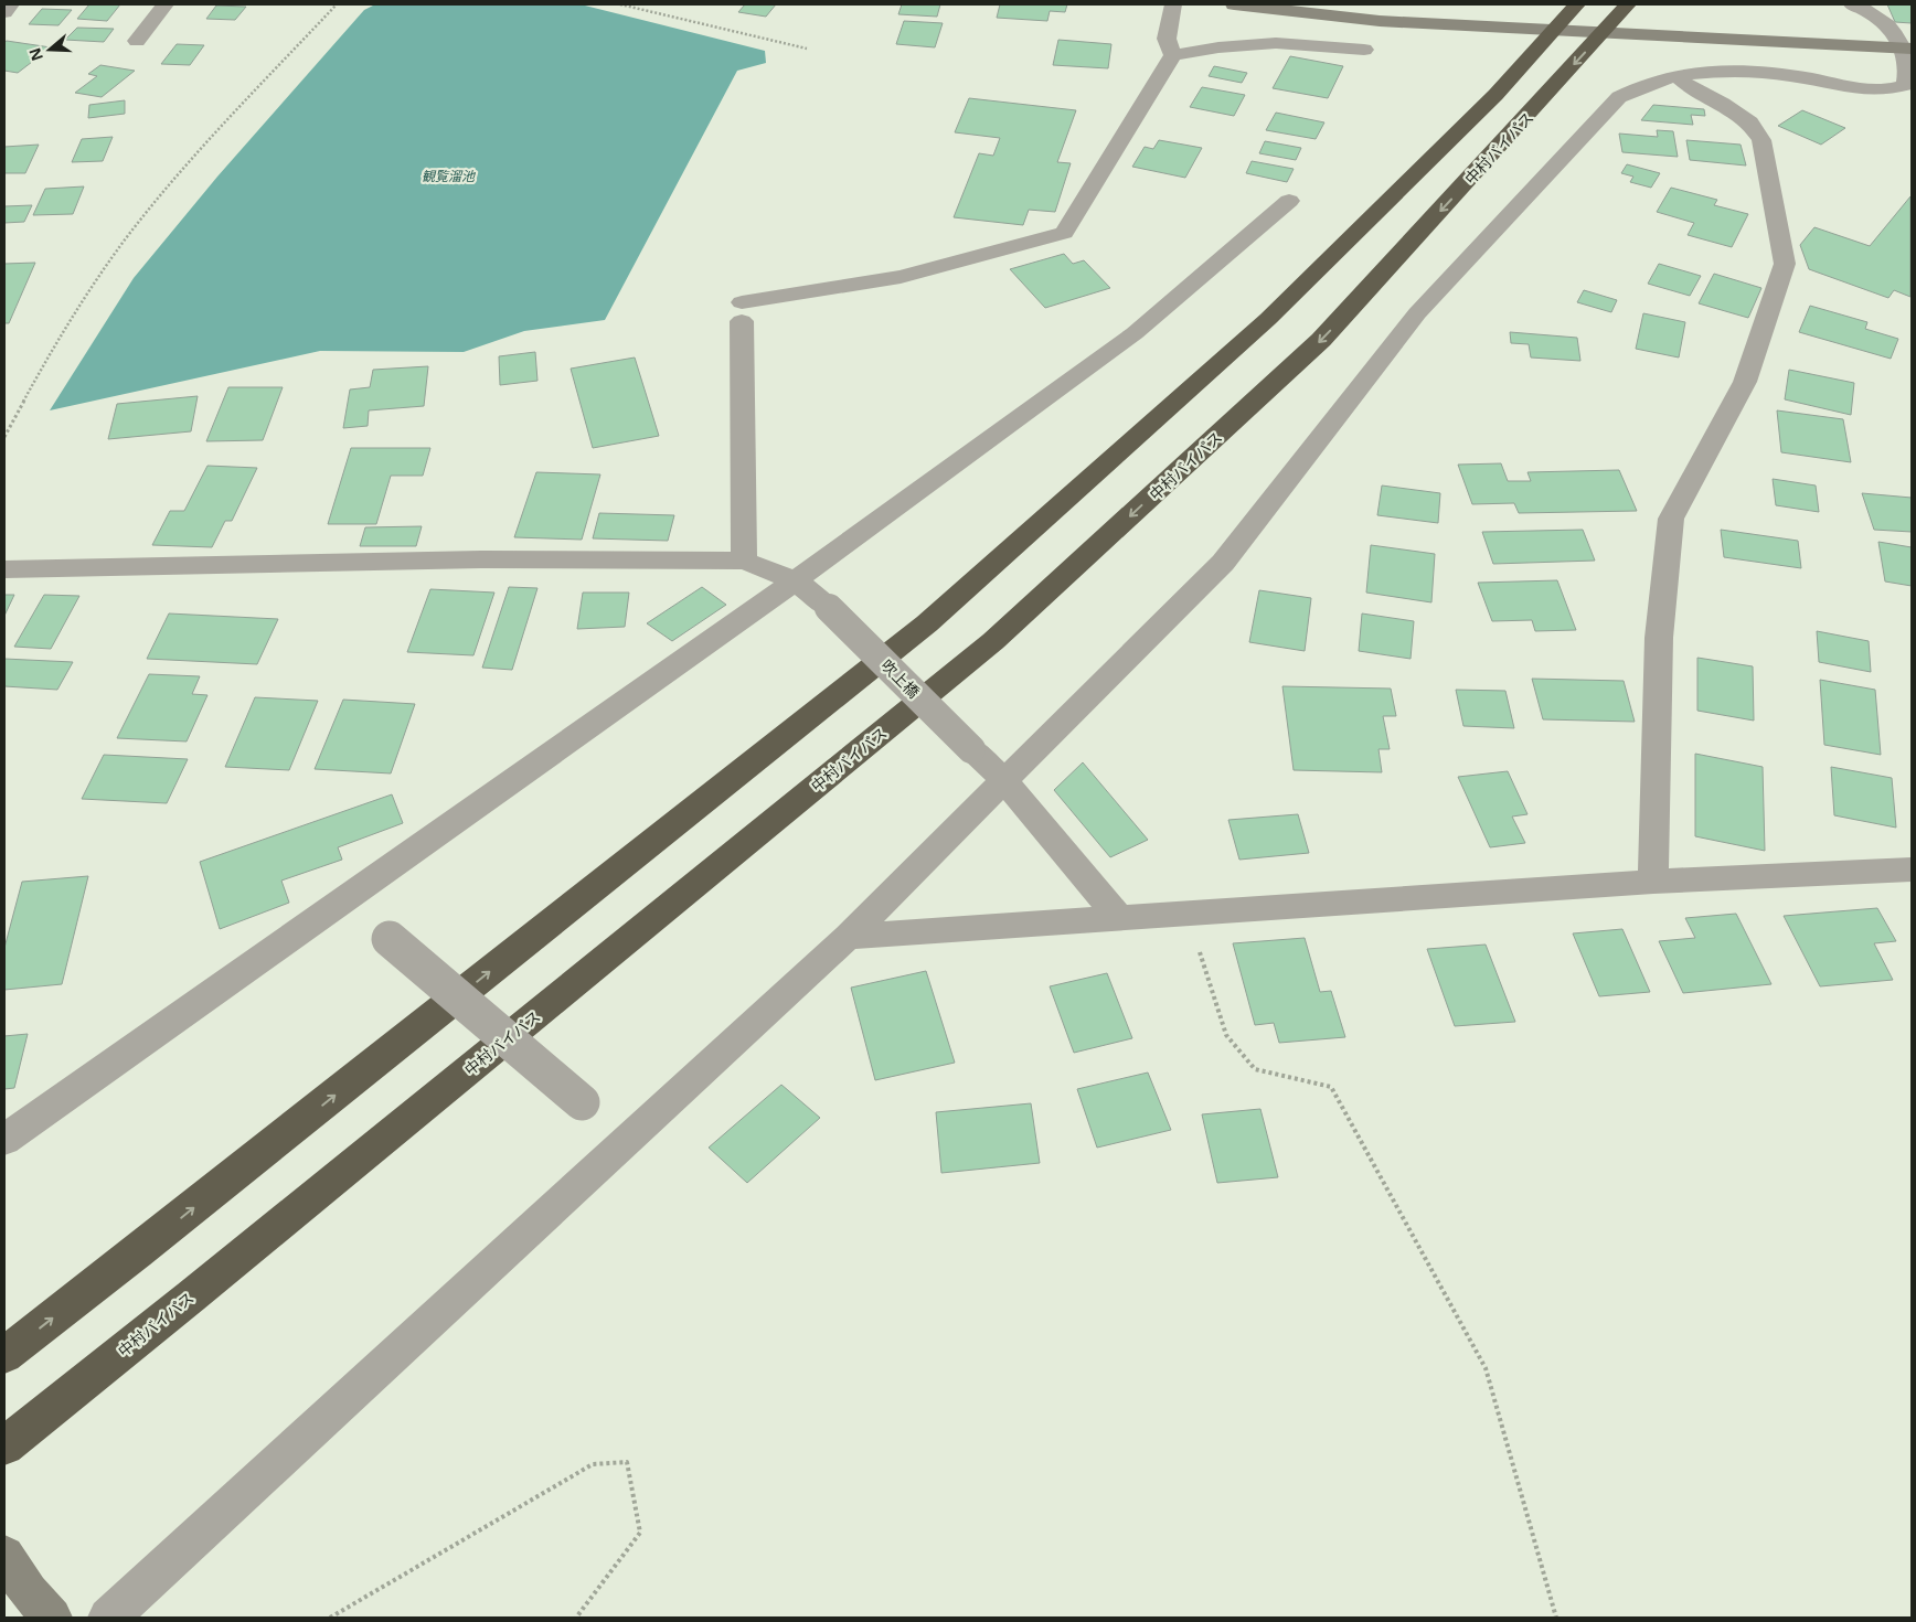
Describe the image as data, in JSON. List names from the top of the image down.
{
  "streets": {
    "highway": ["中村バイパス"],
    "street": ["吹上橋"]
  },
  "water": ["観覧溜池"],
  "north": "left"
}
